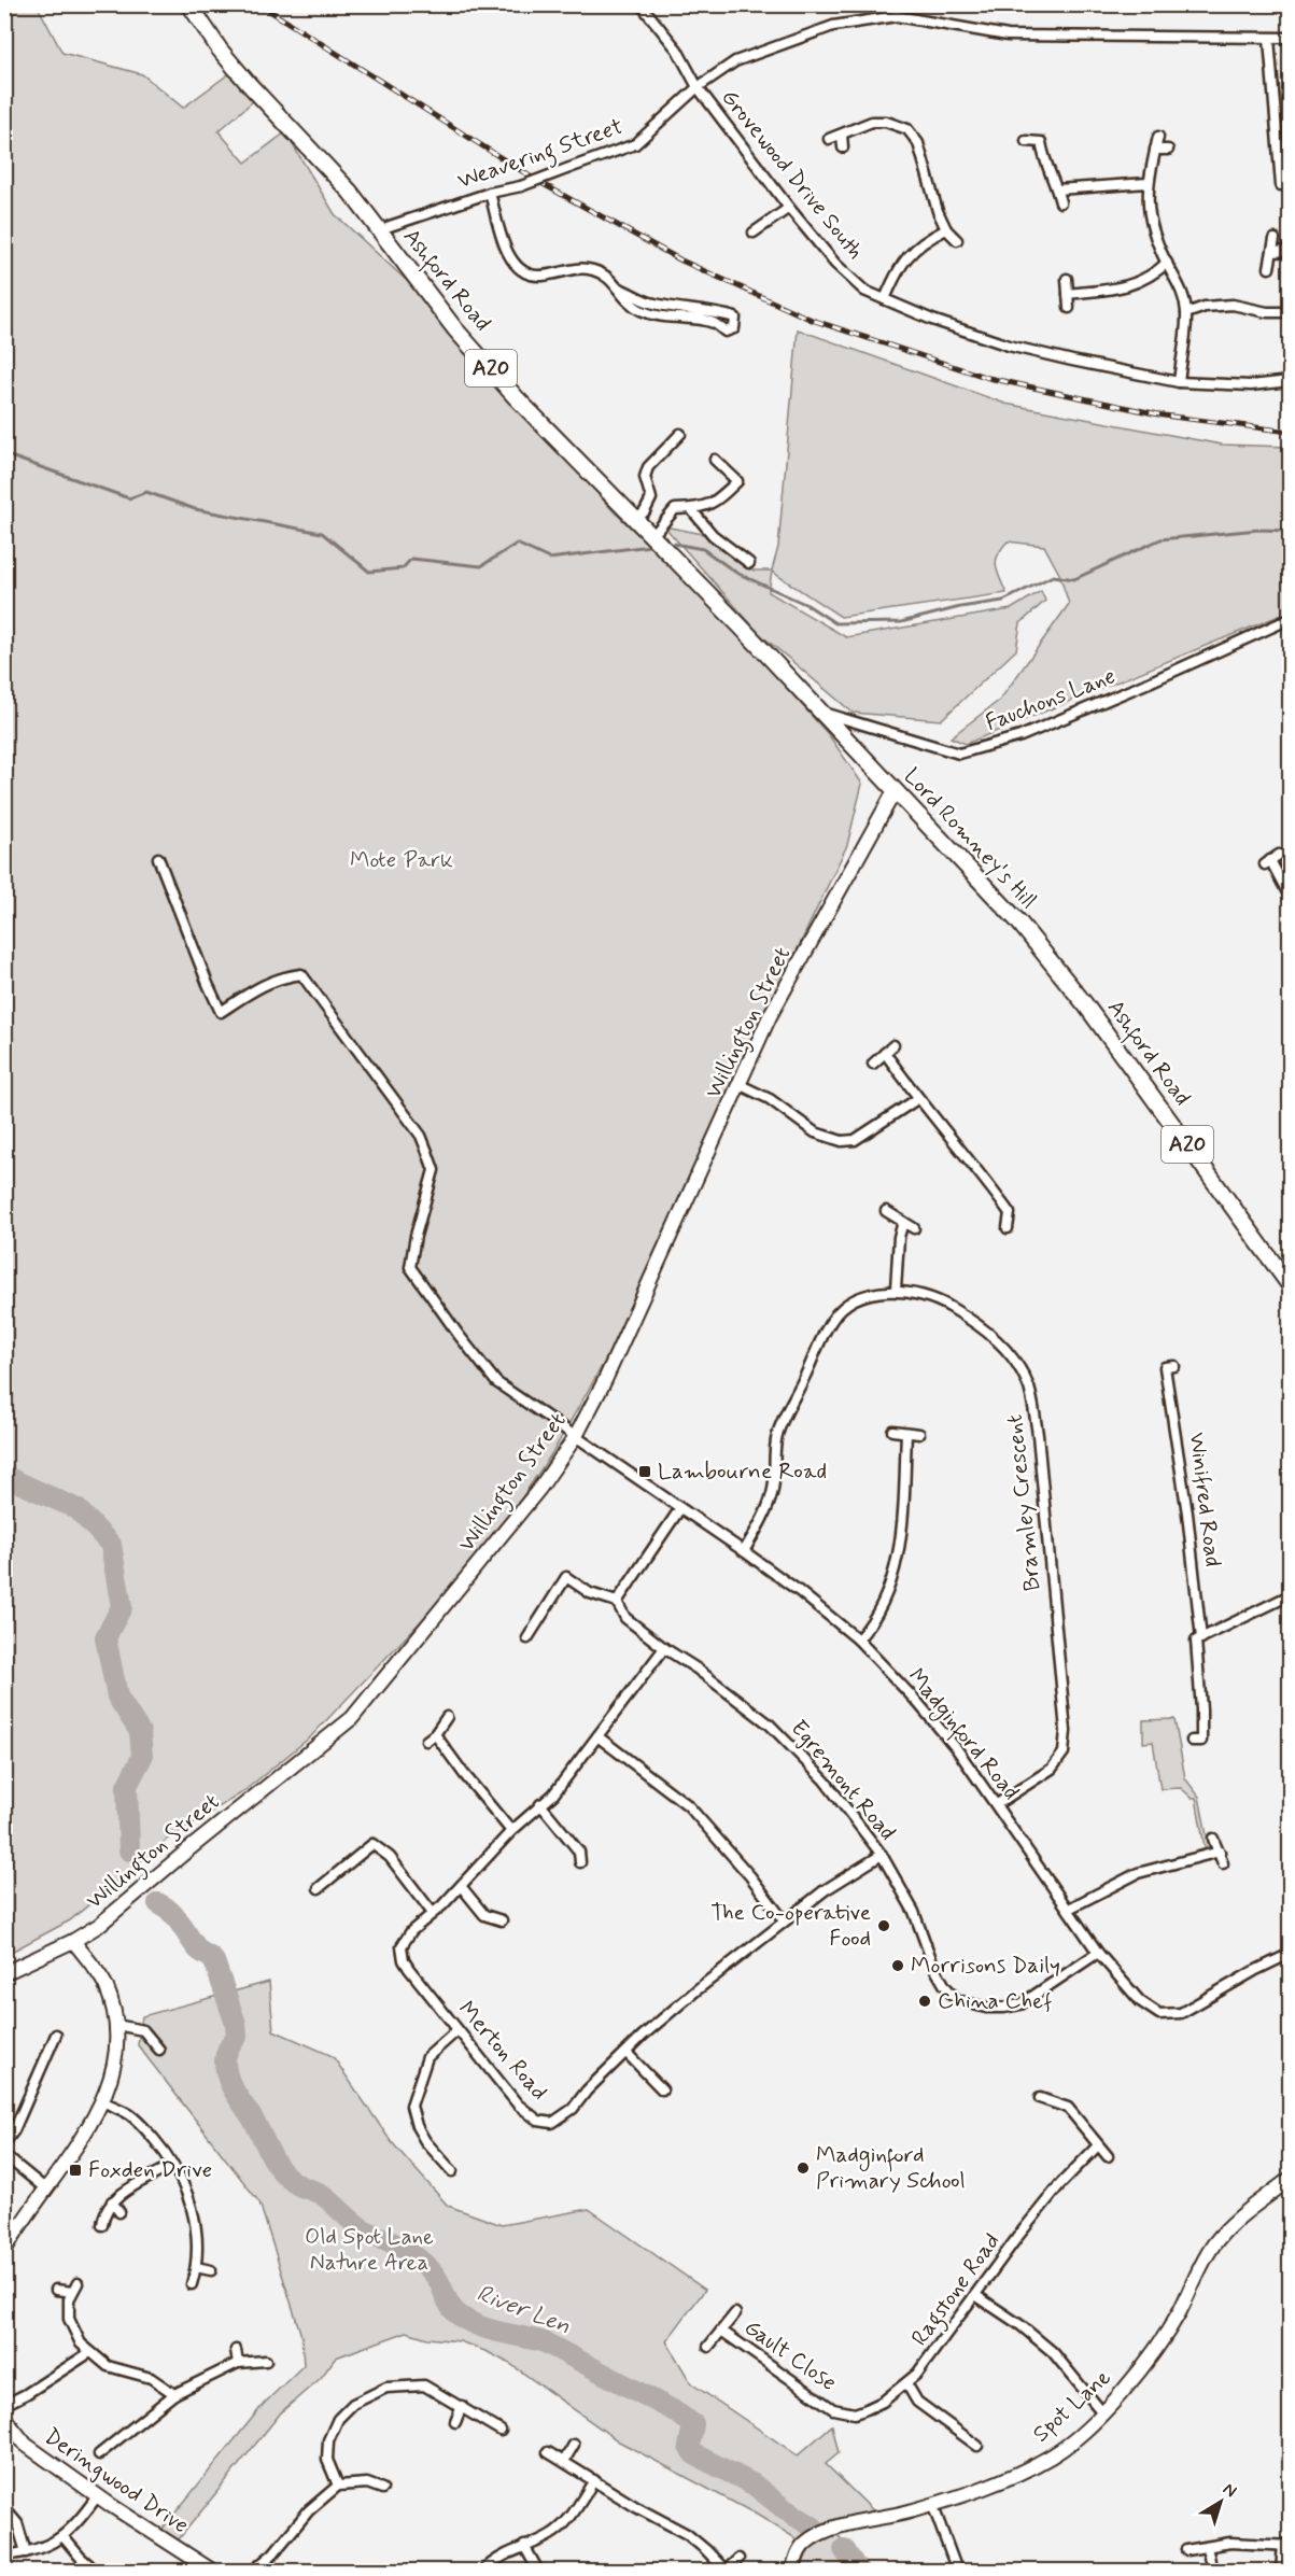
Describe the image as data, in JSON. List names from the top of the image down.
{
  "streets": {
    "main road": ["Ashford Road", "A20", "Lord Romney's Hill"],
    "street": [
      "Weavering Street",
      "Grovewood Drive South",
      "Fauchons Lane",
      "Willington Street",
      "Winifred Road",
      "Bramley Crescent",
      "Madginford Road",
      "Egremont Road",
      "Merton Road",
      "Ragstone Road",
      "Gault Close",
      "Spot Lane",
      "Deringwood Drive"
    ]
  },
  "crossings": [
    ["Weavering Street", "Grovewood Drive South"],
    ["Ashford Road", "Fauchons Lane"],
    ["Ashford Road", "Lord Romney's Hill"],
    ["Fauchons Lane", "Lord Romney's Hill"],
    ["Lord Romney's Hill", "Willington Street"],
    ["Willington Street", "Madginford Road"],
    ["Bramley Crescent", "Madginford Road"],
    ["Madginford Road", "Egremont Road"],
    ["Egremont Road", "Merton Road"],
    ["Ragstone Road", "Gault Close"]
  ],
  "water": ["River Len"],
  "parks": ["Mote Park", "Old Spot Lane Nature Area"],
  "places": {
    "transit": ["Lambourne Road", "Foxden Drive"],
    "other": [
      "The Co-operative Food",
      "Morrisons Daily",
      "China Chef",
      "Madginford Primary School"
    ]
  },
  "north": "top right"
}
